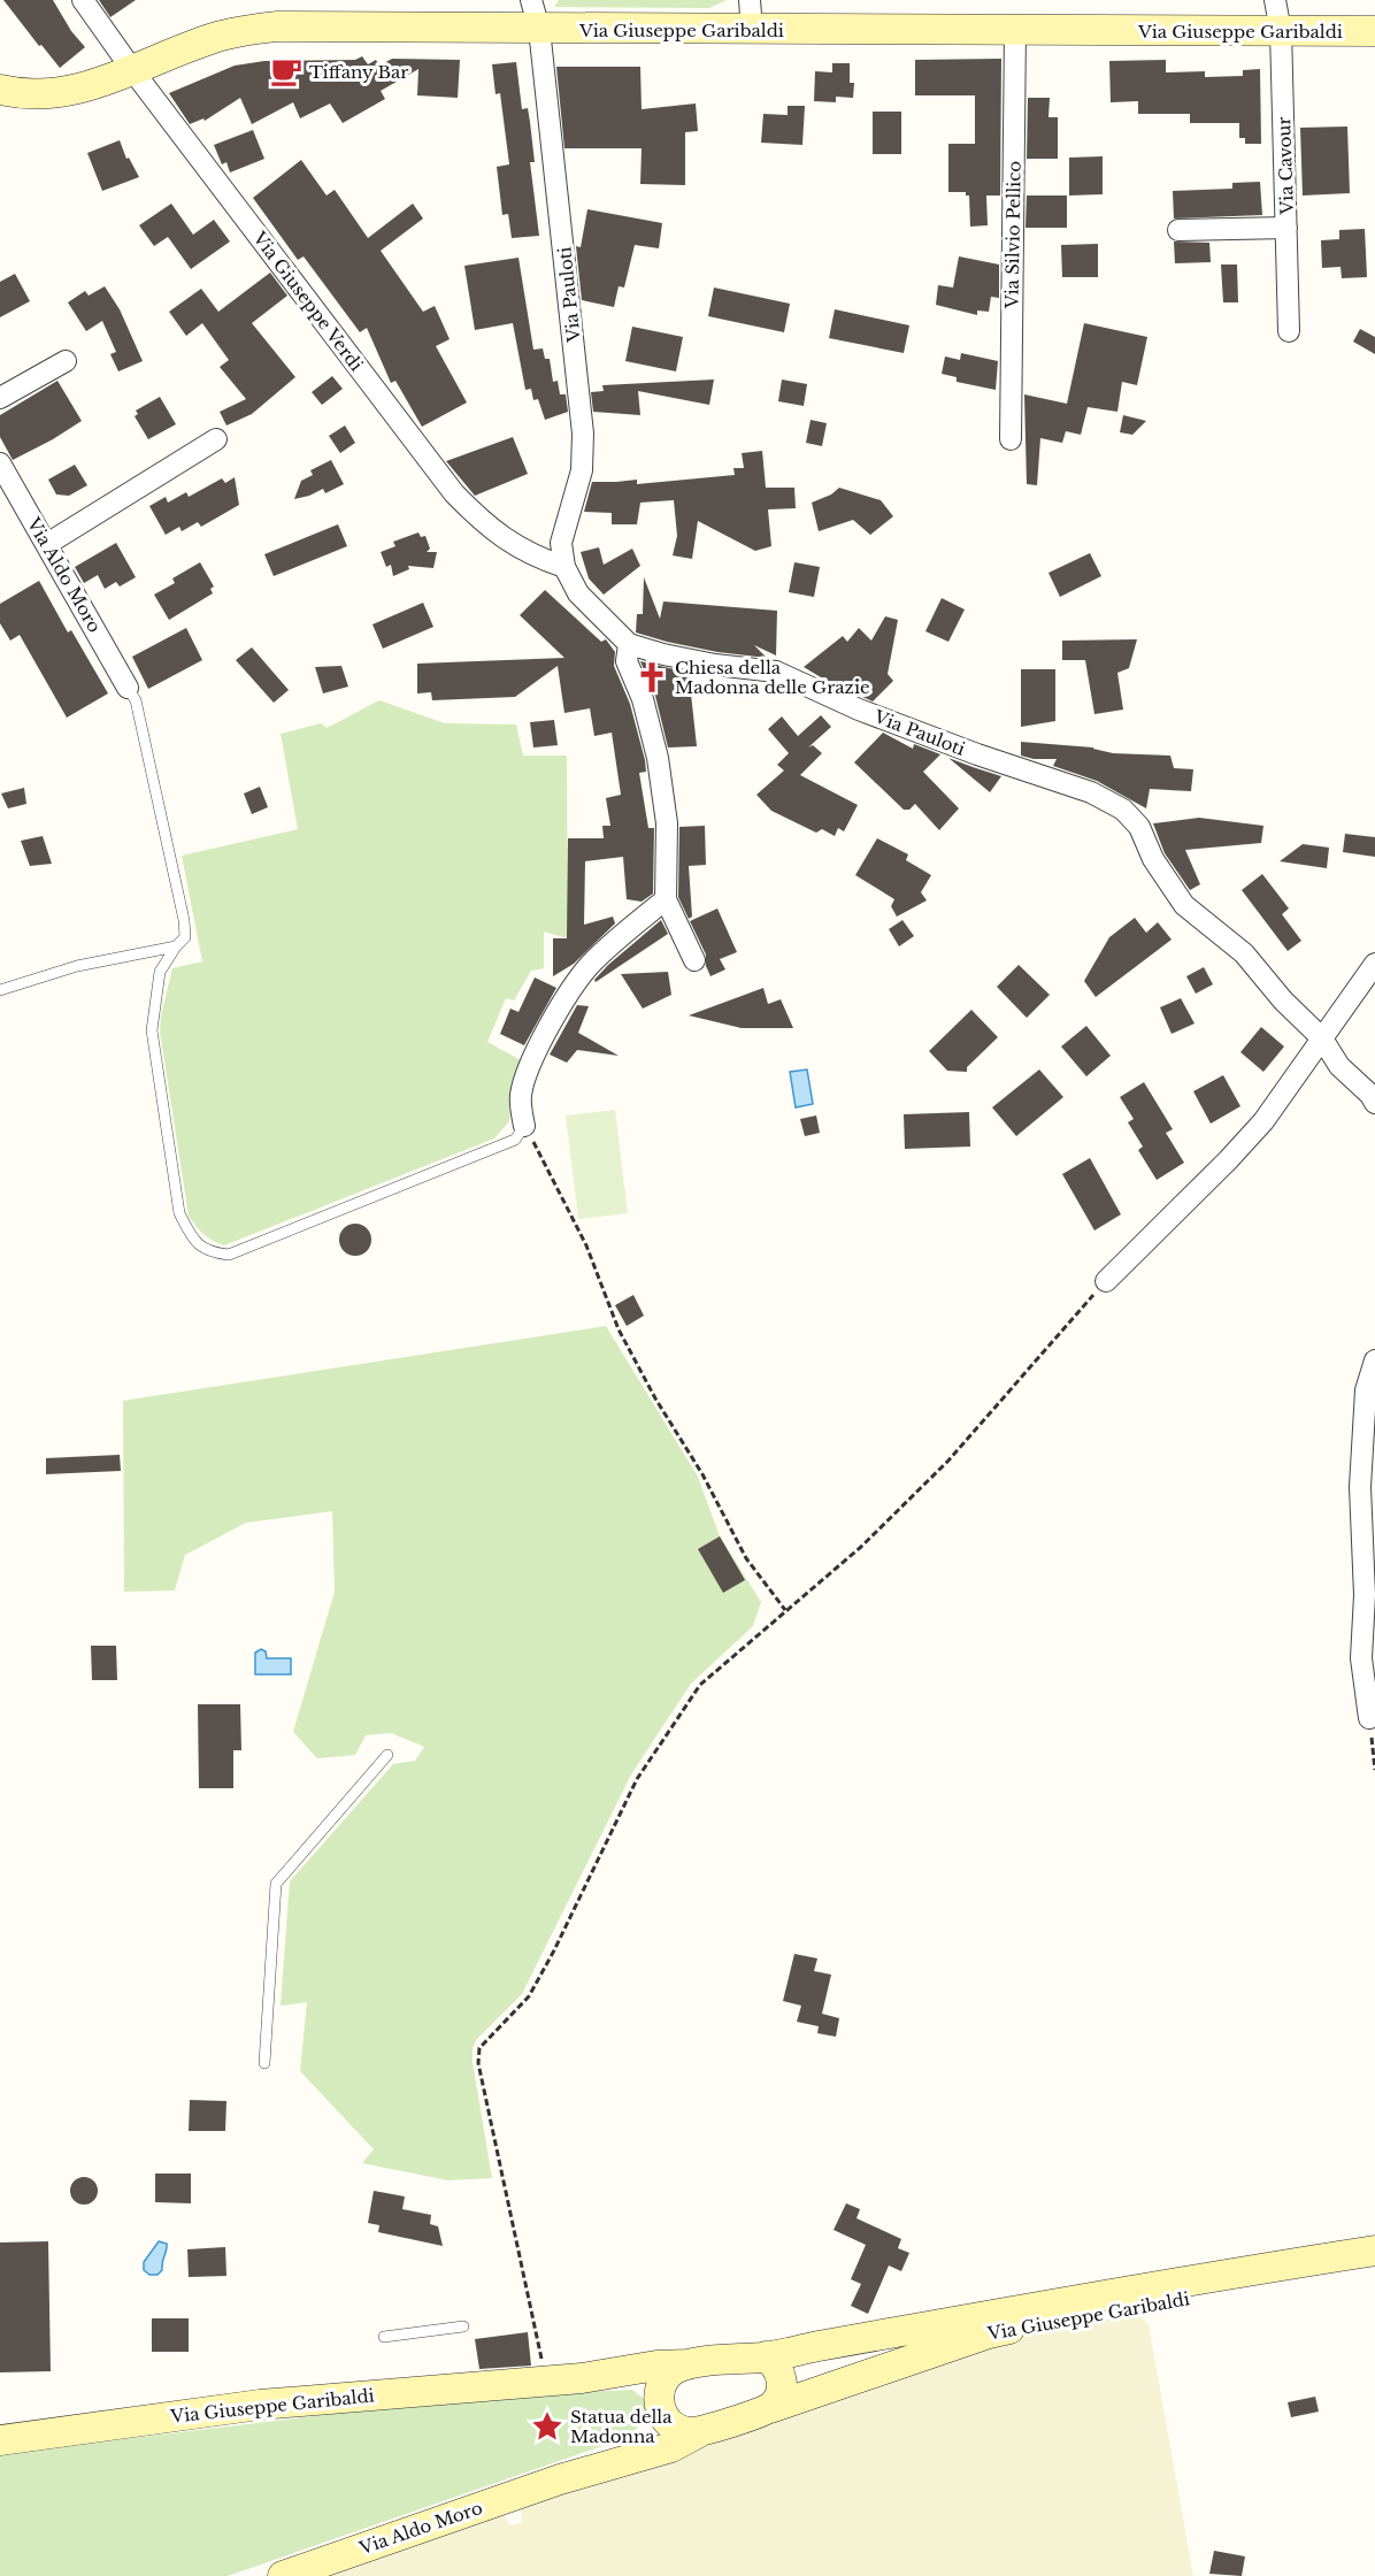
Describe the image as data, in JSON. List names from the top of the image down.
{
  "streets": {
    "main road": ["Via Giuseppe Garibaldi", "Via Aldo Moro"],
    "street": [
      "Via Cavour",
      "Via Silvio Pellico",
      "Via Pauloti",
      "Via Giuseppe Verdi"
    ]
  },
  "crossings": [
    ["Via Giuseppe Garibaldi", "Via Cavour"],
    ["Via Giuseppe Garibaldi", "Via Silvio Pellico"],
    ["Via Giuseppe Garibaldi", "Via Pauloti"],
    ["Via Giuseppe Garibaldi", "Via Giuseppe Verdi"],
    ["Via Giuseppe Garibaldi", "Via Aldo Moro"],
    ["Via Pauloti", "Via Giuseppe Verdi"]
  ],
  "places": {
    "cafe": ["Tiffany Bar"],
    "church": ["Chiesa della Madonna delle Grazie"],
    "place": ["Statua della Madonna"]
  }
}
